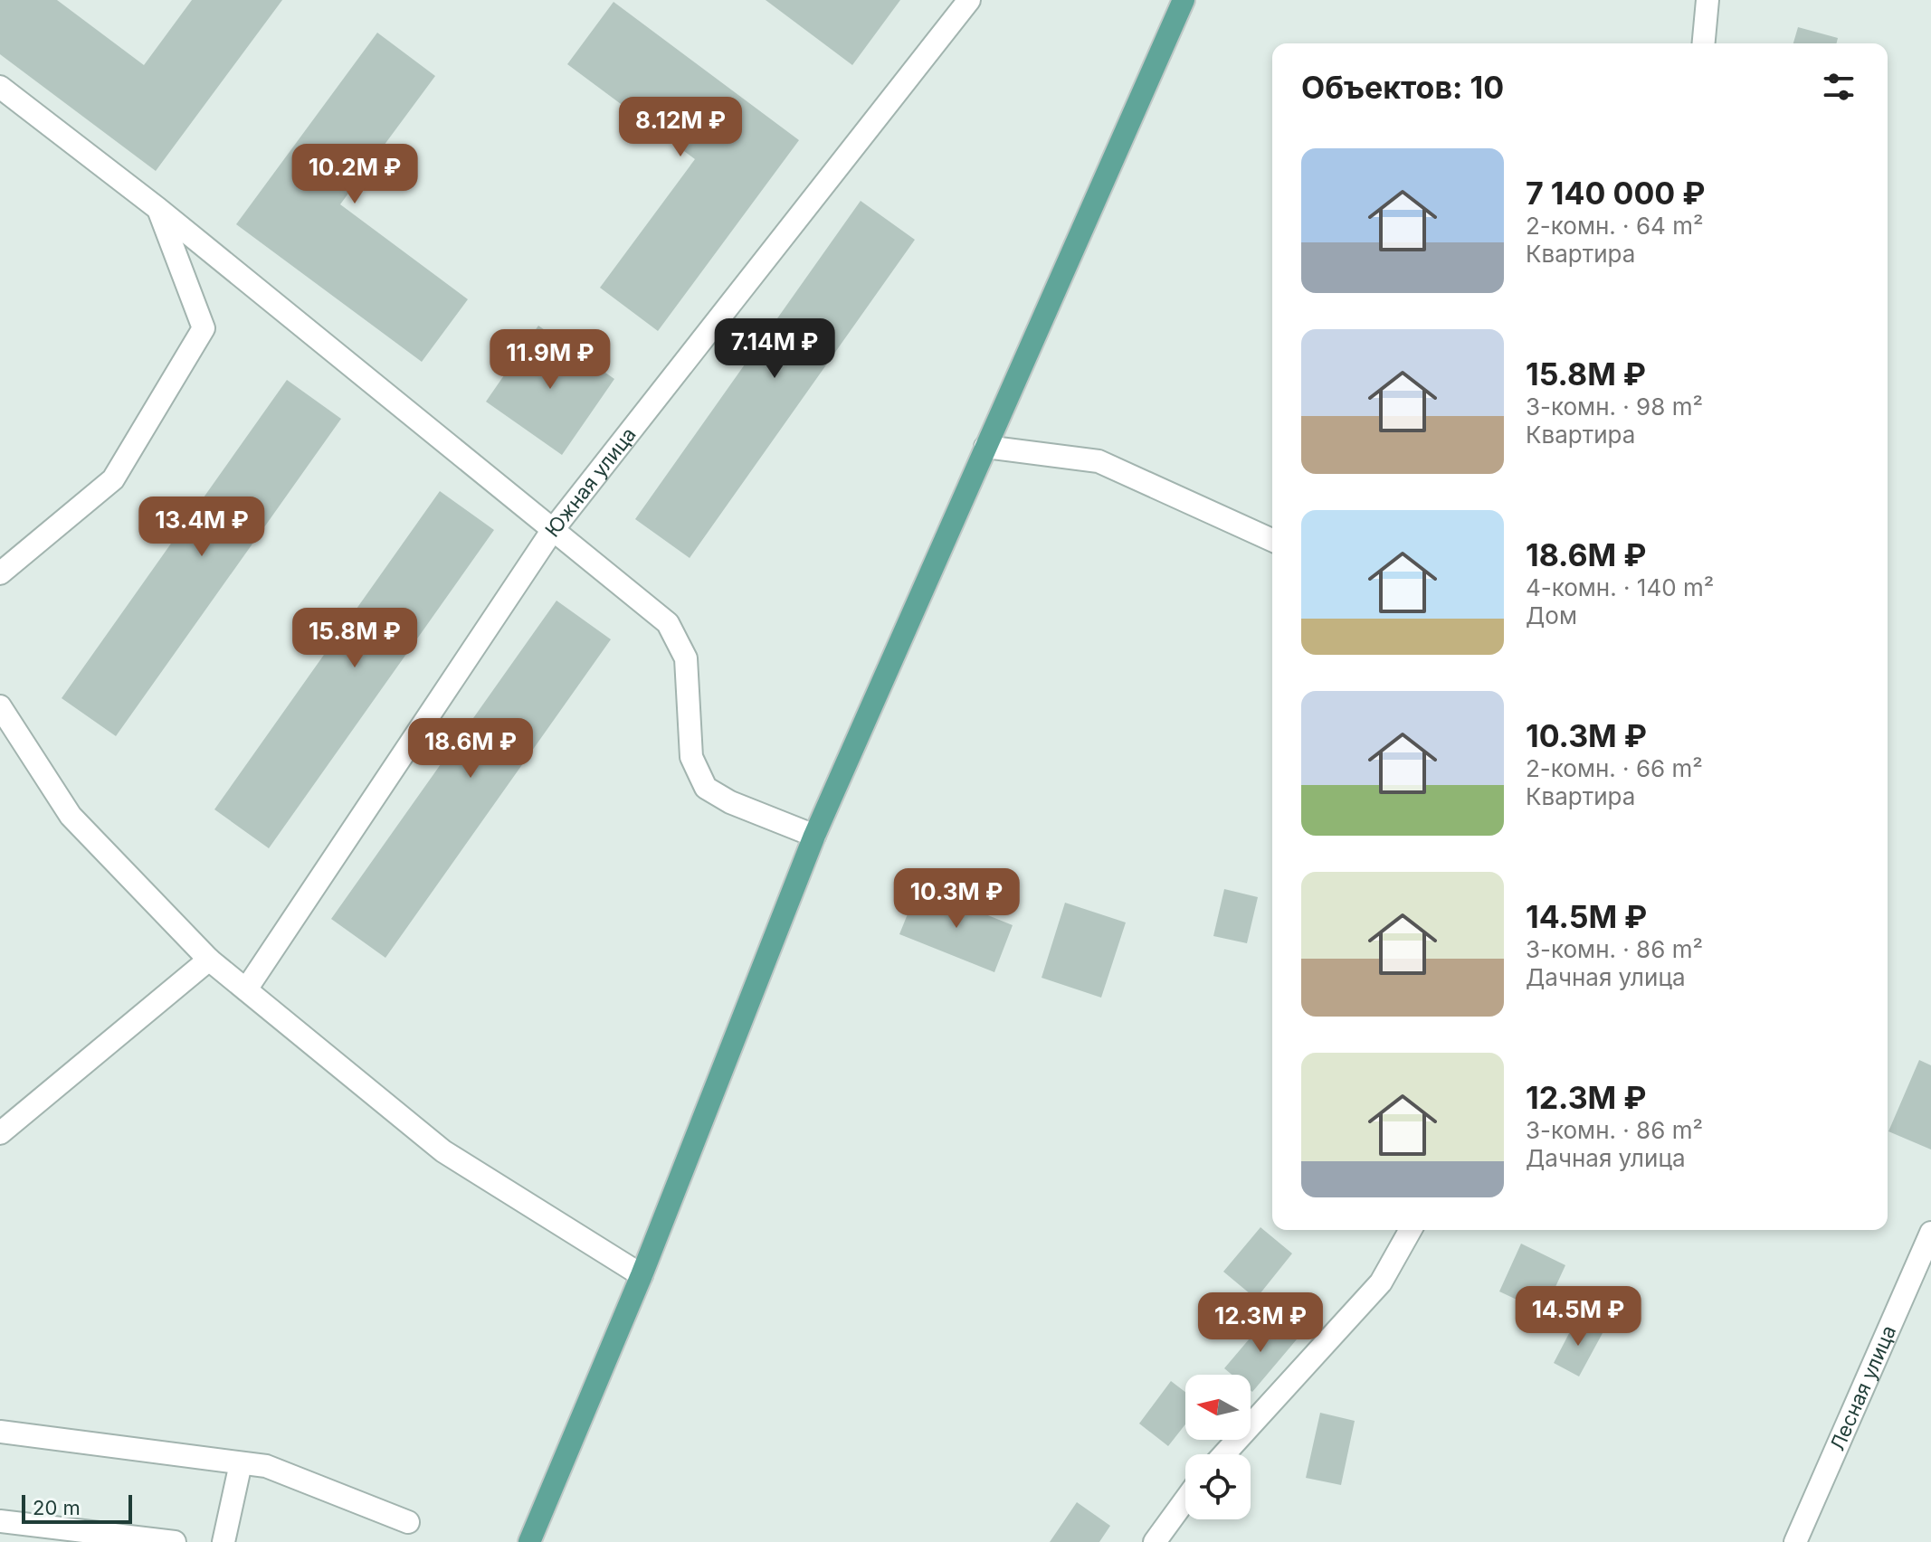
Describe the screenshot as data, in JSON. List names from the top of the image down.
{
  "streets": {
    "street": ["Южная улица", "Лесная улица"]
  },
  "scale_bar": "20 m",
  "north": "left",
  "page": {
    "heading": "Объектов: 10",
    "price": [
      "8.12M ₽",
      "10.2M ₽",
      "7.14M ₽",
      "11.9M ₽",
      "13.4M ₽",
      "15.8M ₽",
      "18.6M ₽",
      "10.3M ₽",
      "14.5M ₽",
      "12.3M ₽"
    ],
    "list": [
      {
        "name": "7 140 000 ₽",
        "note": "2-комн. · 64 m² · Квартира"
      },
      {
        "name": "15.8M ₽",
        "note": "3-комн. · 98 m² · Квартира"
      },
      {
        "name": "18.6M ₽",
        "note": "4-комн. · 140 m² · Дом"
      },
      {
        "name": "10.3M ₽",
        "note": "2-комн. · 66 m² · Квартира"
      },
      {
        "name": "14.5M ₽",
        "note": "3-комн. · 86 m² · Дачная улица"
      },
      {
        "name": "12.3M ₽",
        "note": "3-комн. · 86 m² · Дачная улица"
      }
    ],
    "scale": "20 m"
  }
}
